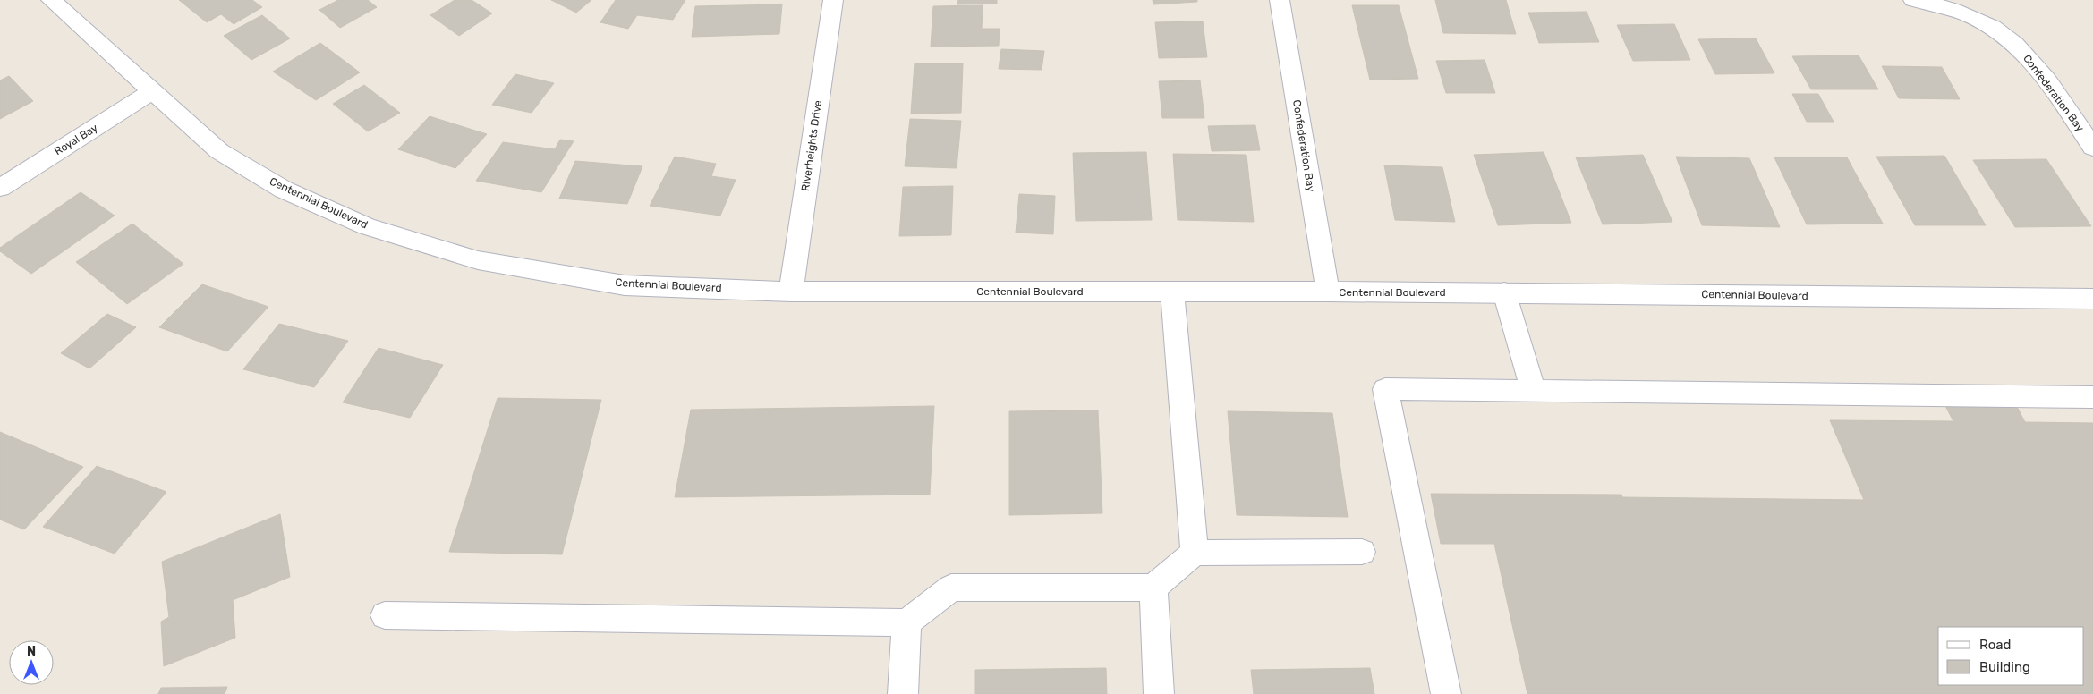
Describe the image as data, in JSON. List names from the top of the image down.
{
  "streets": {
    "street": [
      "Confederation Bay",
      "Royal Bay",
      "Riverheights Drive",
      "Centennial Boulevard"
    ]
  },
  "crossings": [
    ["Confederation Bay", "Centennial Boulevard"],
    ["Royal Bay", "Centennial Boulevard"],
    ["Riverheights Drive", "Centennial Boulevard"]
  ],
  "legend": ["Road", "Building"],
  "north": "top"
}
